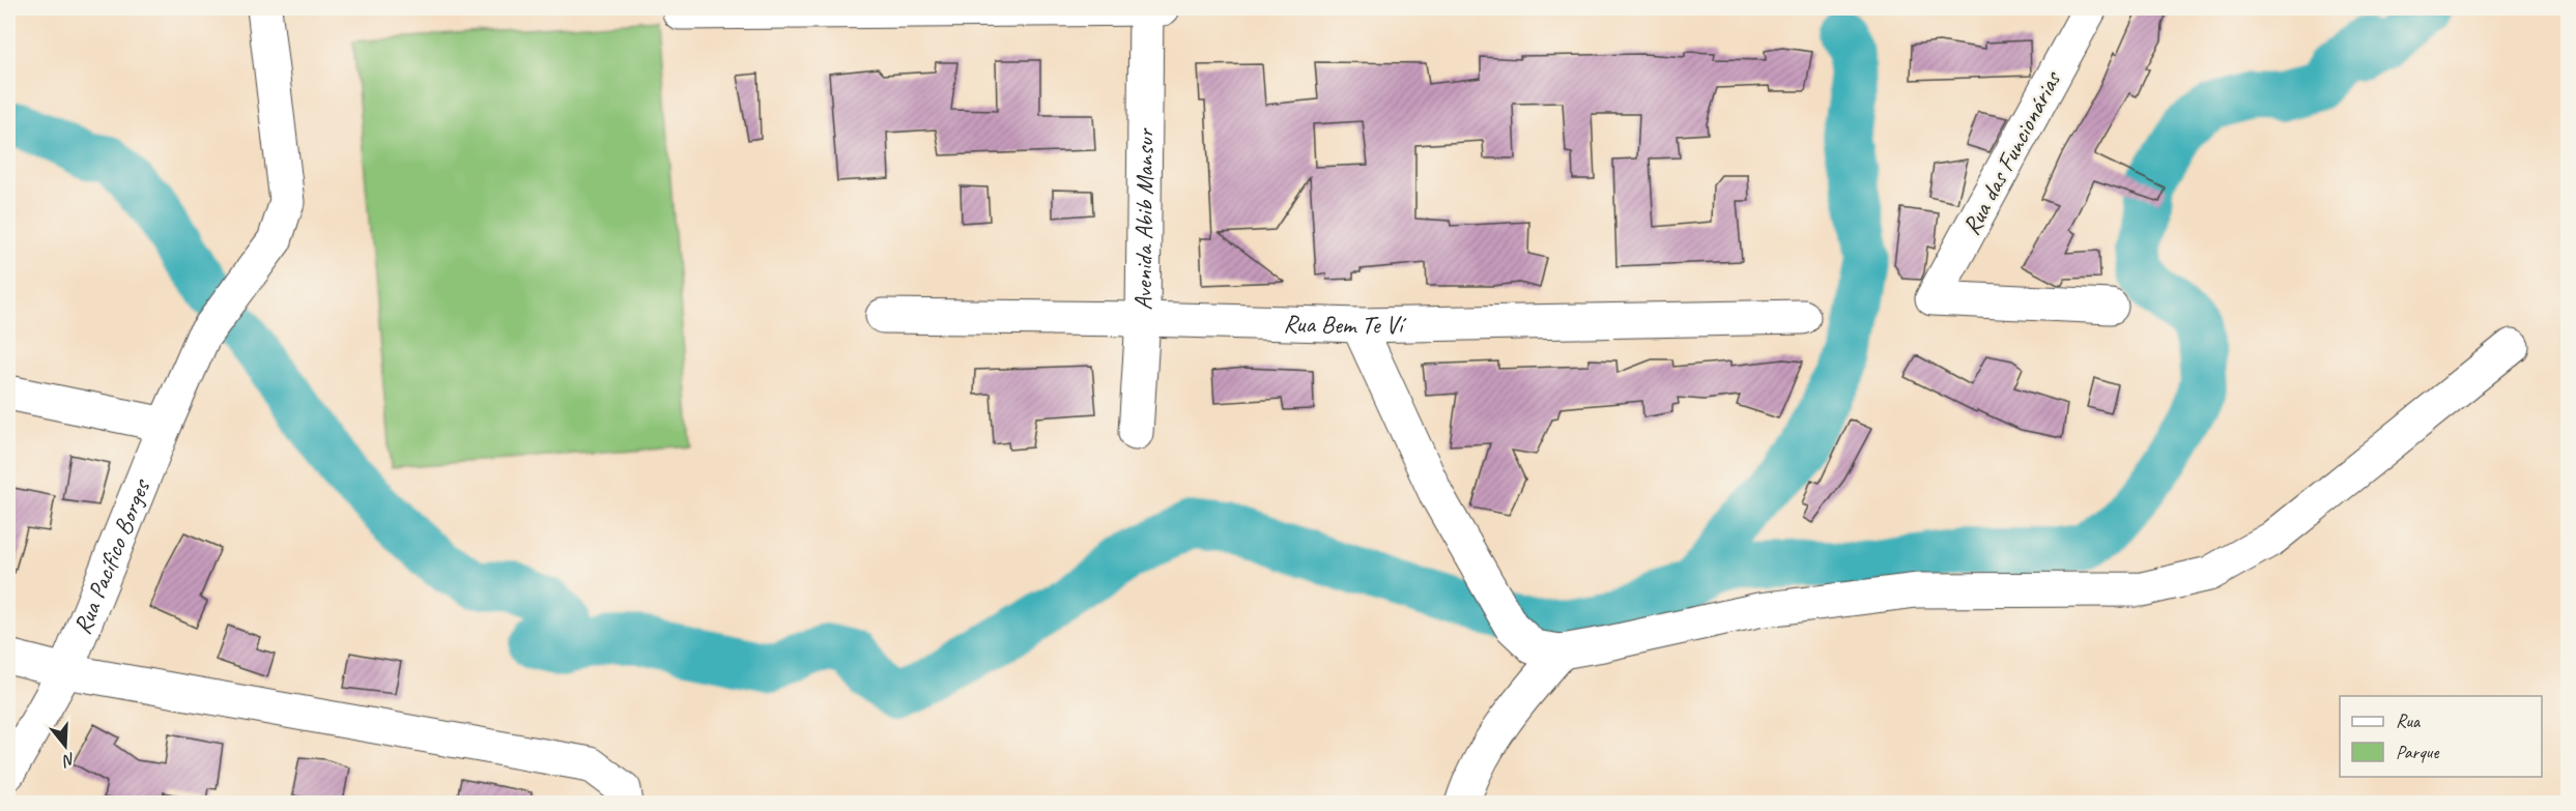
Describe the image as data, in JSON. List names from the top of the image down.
{
  "streets": {
    "street": [
      "Rua das Funcionárias",
      "Avenida Abib Mansur",
      "Rua Bem Te Ví",
      "Rua Pacífico Borges"
    ]
  },
  "crossings": [
    ["Avenida Abib Mansur", "Rua Bem Te Ví"]
  ],
  "legend": ["Rua", "Parque"],
  "north": "bottom"
}
